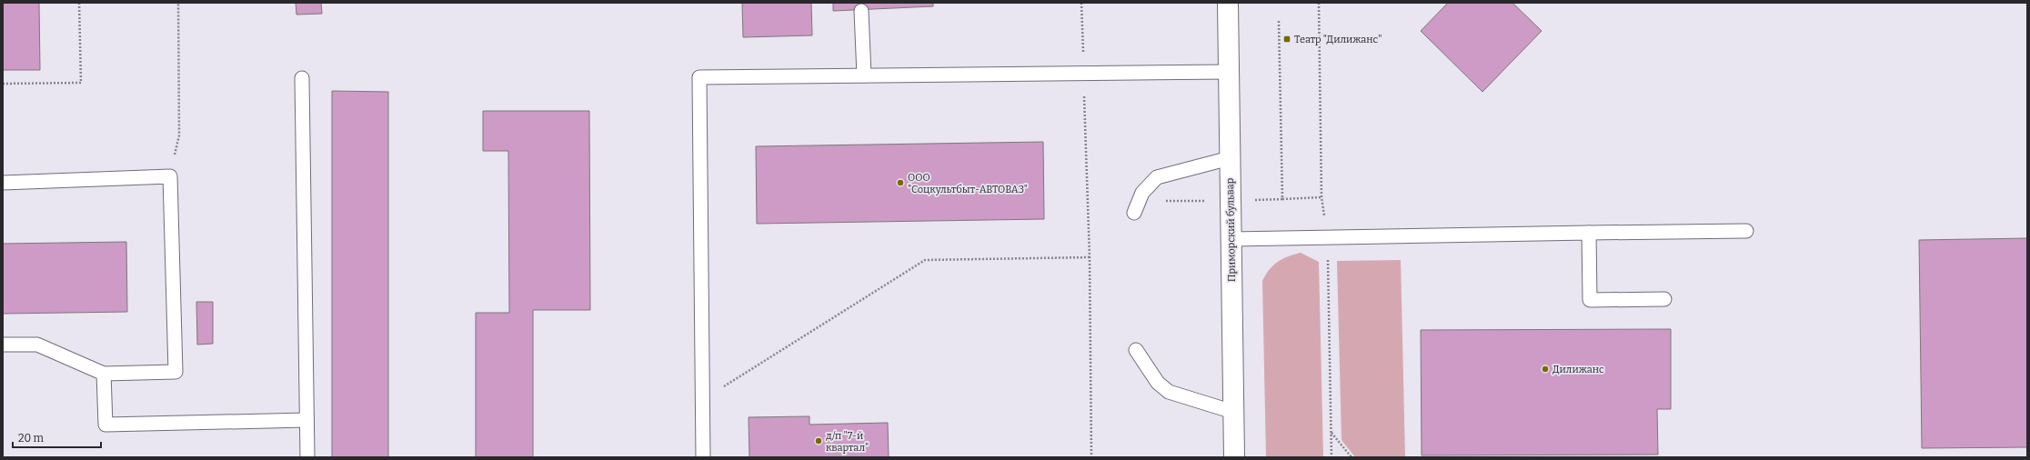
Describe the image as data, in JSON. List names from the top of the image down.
{
  "streets": {
    "main road": ["Приморский бульвар"]
  },
  "places": {
    "transit": ["Театр \"Дилижанс\""],
    "other": ["ООО \"Соцкультбыт-АВТОВАЗ\"", "Дилижанс", "д/п \"7-й квартал\""]
  },
  "scale_bar": "20 m"
}
